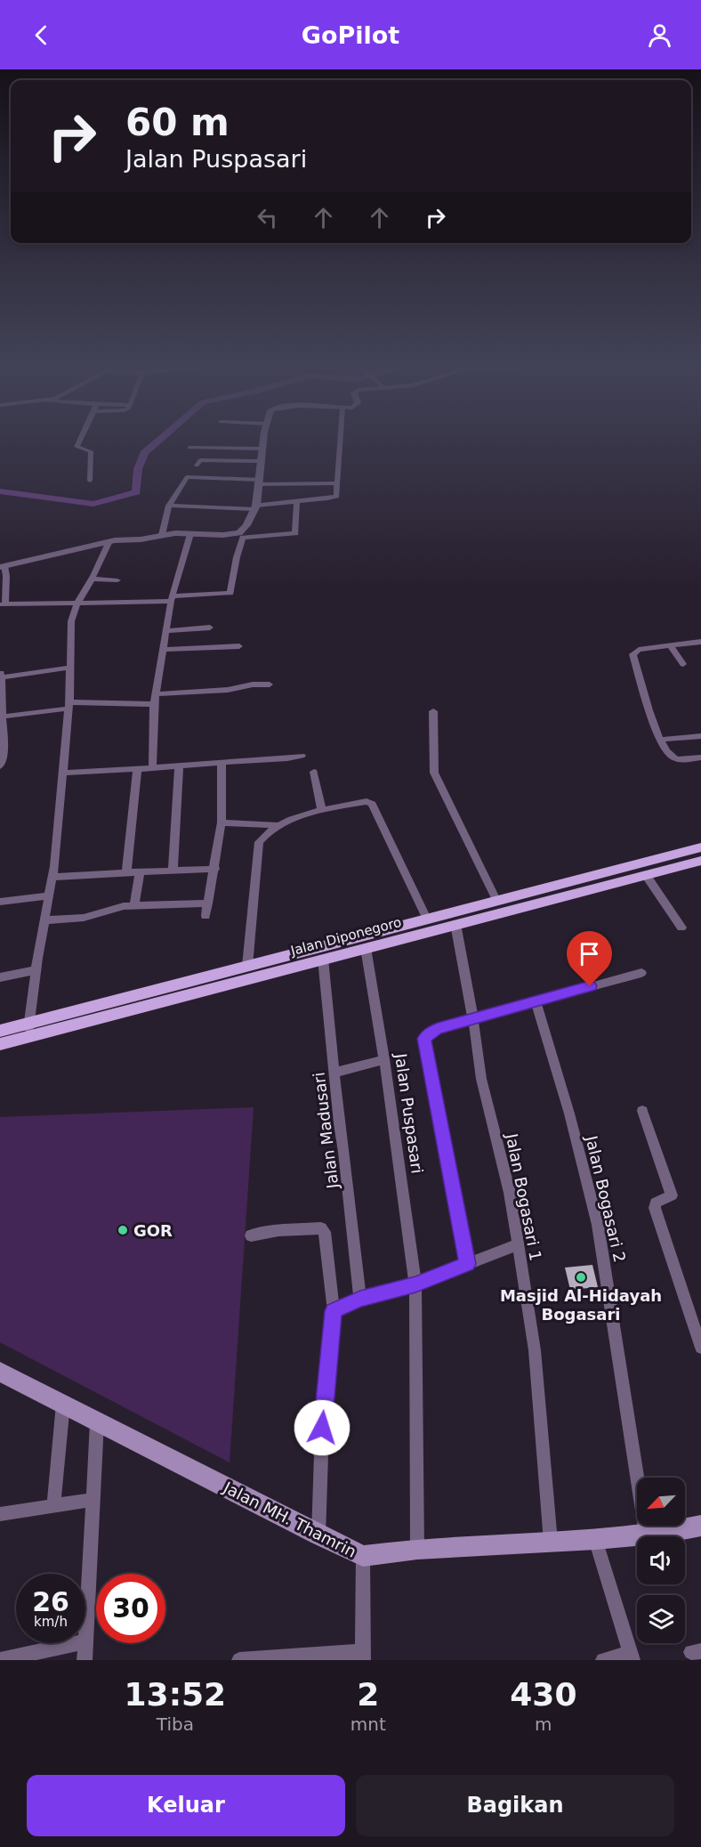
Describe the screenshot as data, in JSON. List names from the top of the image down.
{
  "streets": {
    "main road": ["Jalan Diponegoro", "Jalan MH. Thamrin"],
    "street": [
      "Jalan Puspasari",
      "Jalan Madusari",
      "Jalan Bogasari 1",
      "Jalan Bogasari 2"
    ]
  },
  "crossings": [
    ["Jalan Diponegoro", "Jalan Puspasari"],
    ["Jalan Diponegoro", "Jalan Madusari"],
    ["Jalan Diponegoro", "Jalan Bogasari 1"],
    ["Jalan Puspasari", "Jalan MH. Thamrin"],
    ["Jalan Bogasari 1", "Jalan MH. Thamrin"],
    ["Jalan Bogasari 2", "Jalan MH. Thamrin"]
  ],
  "places": ["GOR", "Masjid Al-Hidayah Bogasari"],
  "north": "bottom left",
  "page": {
    "header": "GoPilot",
    "turn": ["60 m", "Jalan Puspasari"],
    "speed": "26 km/h",
    "limit": "30",
    "eta": [
      "13:52",
      "Tiba",
      "2",
      "mnt",
      "430",
      "m"
    ],
    "buttons": ["Keluar", "Bagikan"]
  }
}
